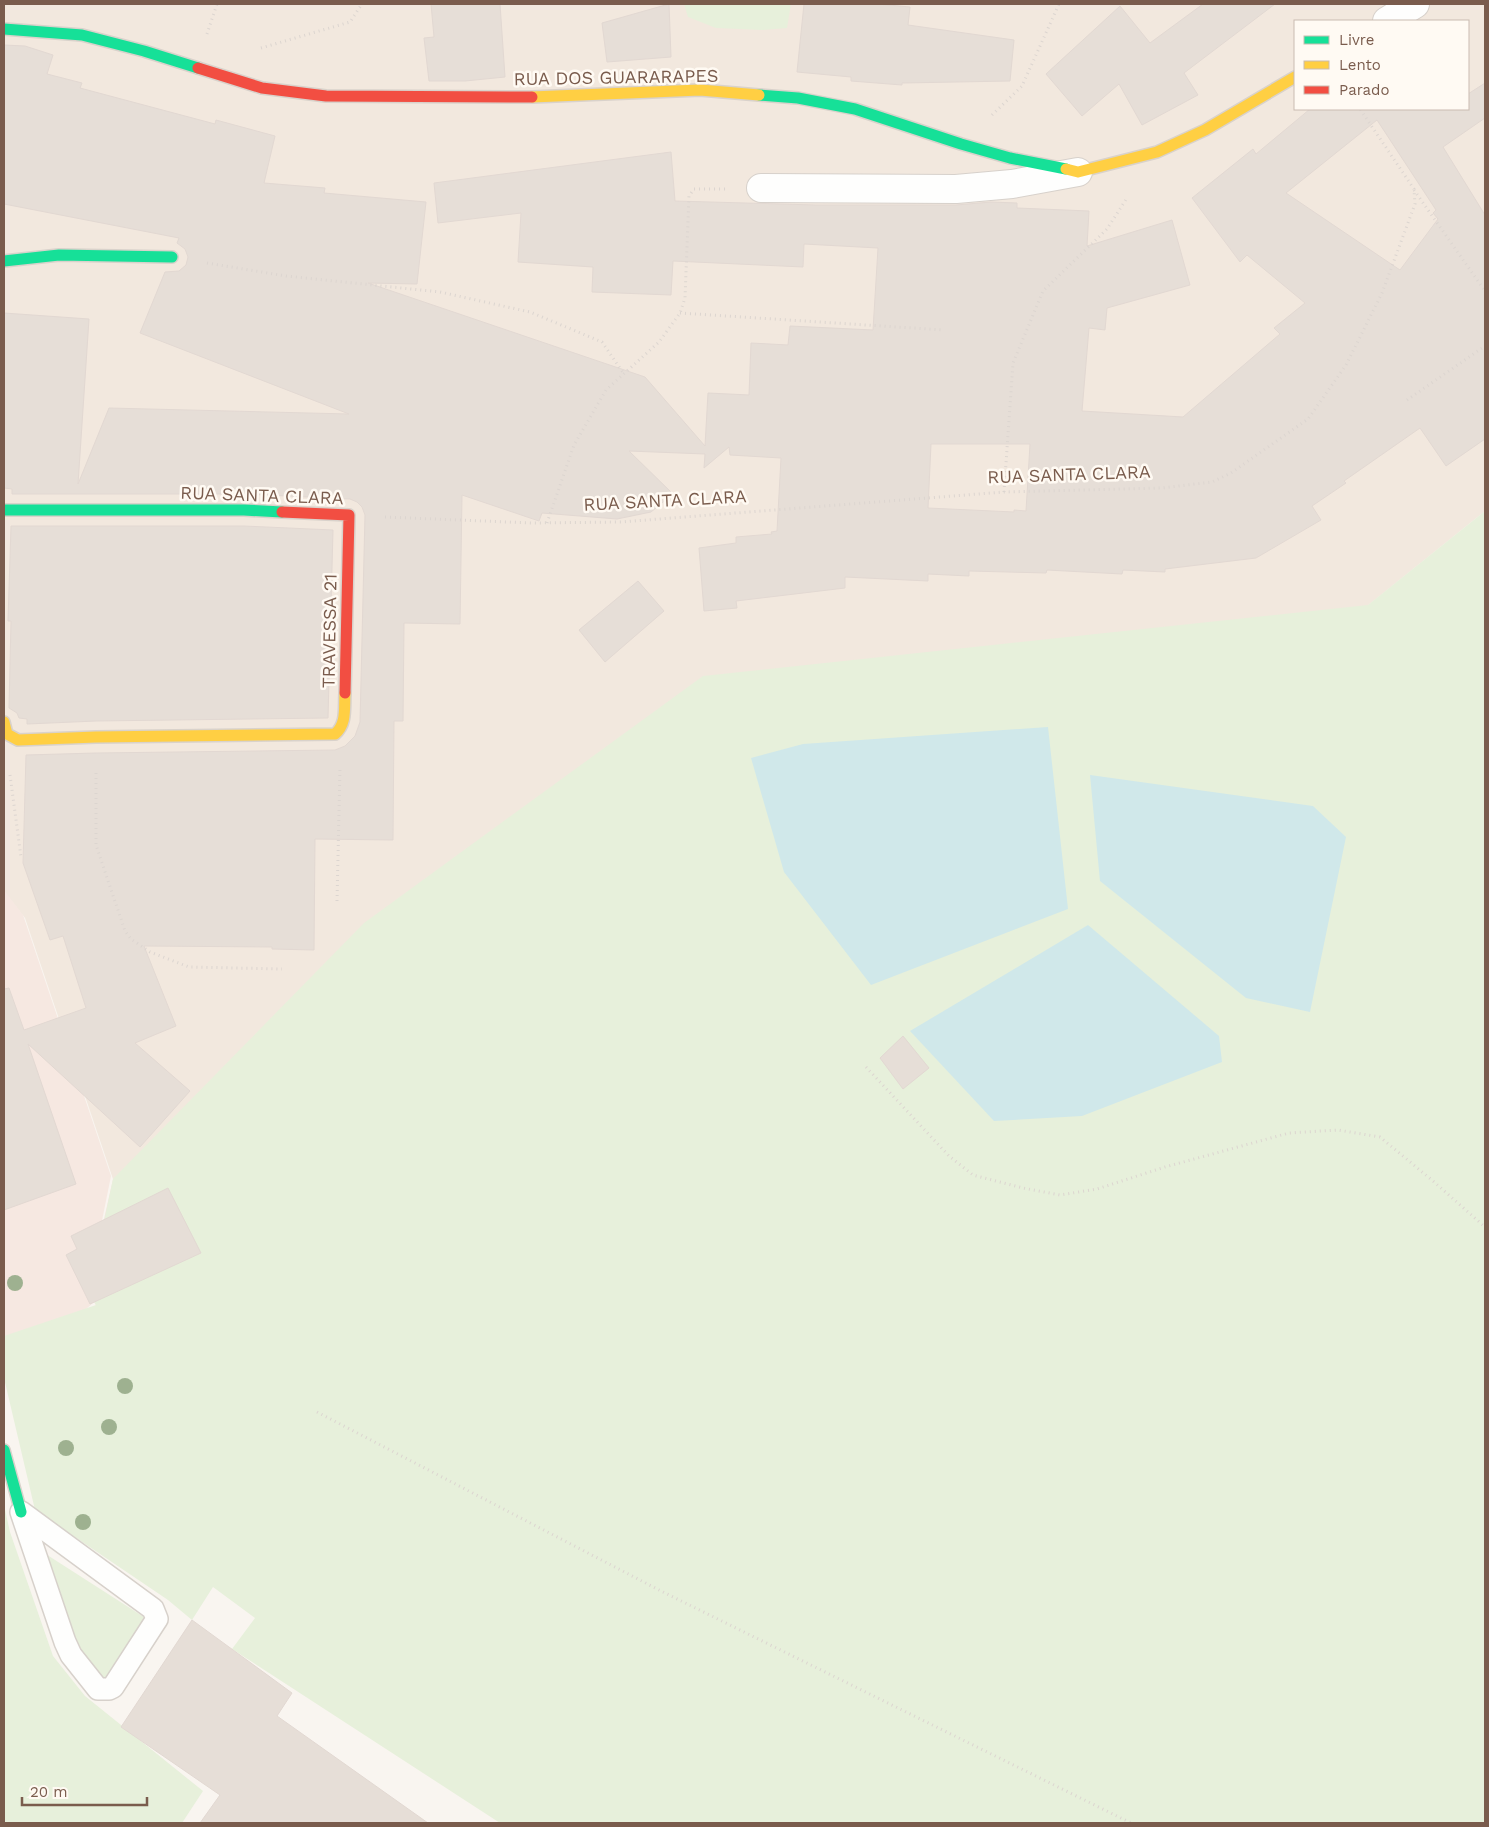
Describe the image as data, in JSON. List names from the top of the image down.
{
  "streets": {
    "street": ["RUA DOS GUARARAPES", "RUA SANTA CLARA", "TRAVESSA 21"]
  },
  "crossings": [
    ["RUA SANTA CLARA", "TRAVESSA 21"]
  ],
  "legend": ["Livre", "Lento", "Parado"],
  "scale_bar": "20 m"
}
